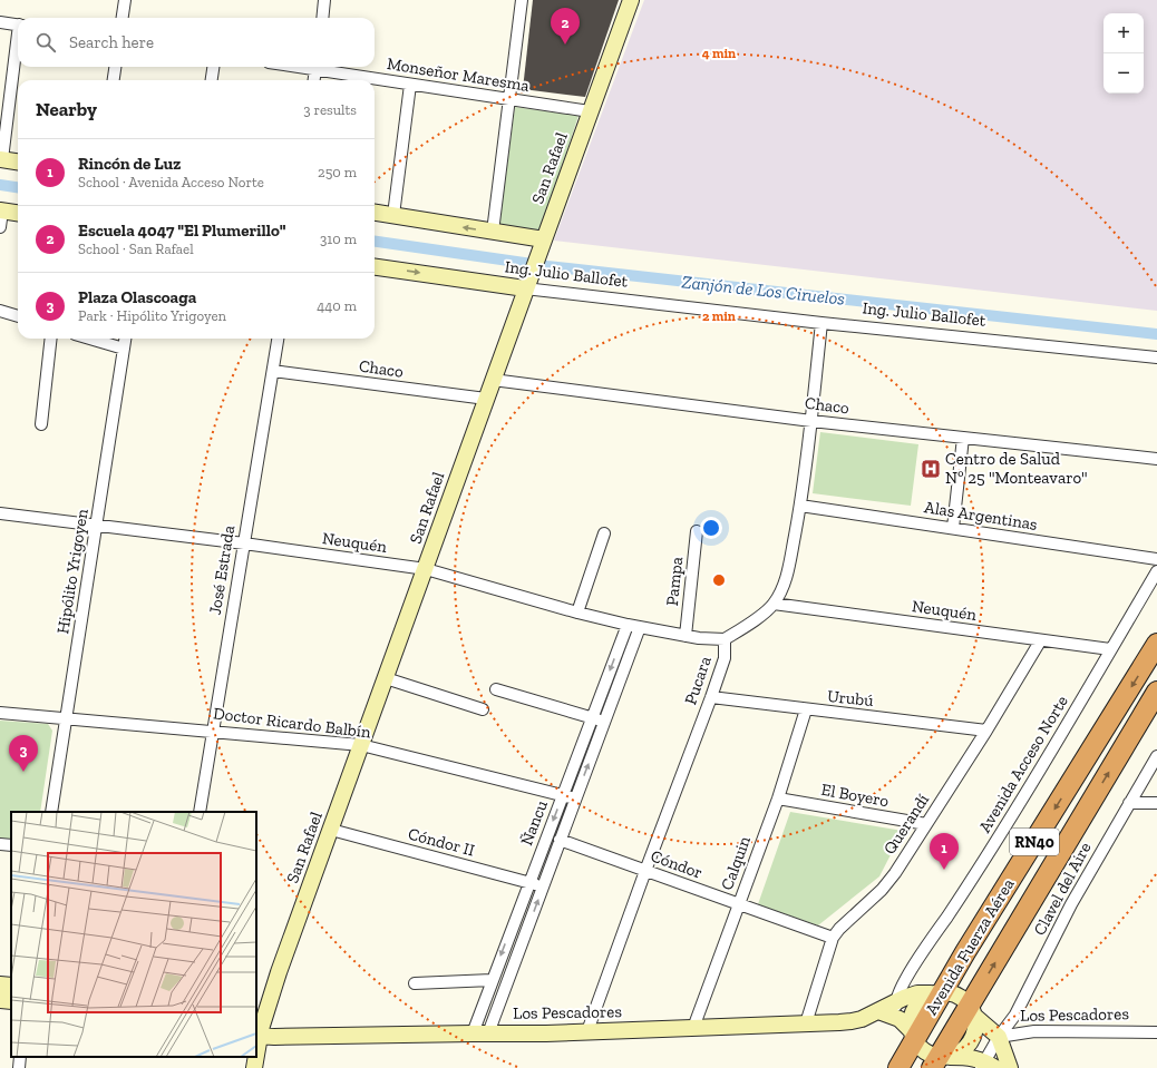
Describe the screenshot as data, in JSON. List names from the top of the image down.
{
  "streets": {
    "highway": ["RN40", "Avenida Fuerza Aérea"],
    "street": [
      "Monseñor Maresma",
      "San Rafael",
      "Ing. Julio Ballofet",
      "Chaco",
      "Alas Argentinas",
      "Neuquén",
      "José Estrada",
      "Hipólito Yrigoyen",
      "Pampa",
      "Pucara",
      "Urubú",
      "Doctor Ricardo Balbín",
      "Avenida Acceso Norte",
      "El Boyero",
      "Ñancu",
      "Querandí",
      "Cóndor II",
      "Calquin",
      "Cóndor",
      "Clavel del Aire",
      "Los Pescadores"
    ]
  },
  "crossings": [
    ["Monseñor Maresma", "San Rafael"],
    ["San Rafael", "Ing. Julio Ballofet"],
    ["San Rafael", "Chaco"],
    ["San Rafael", "Neuquén"],
    ["San Rafael", "Doctor Ricardo Balbín"],
    ["San Rafael", "Cóndor II"],
    ["San Rafael", "Los Pescadores"],
    ["Ing. Julio Ballofet", "Pucara"],
    ["Chaco", "José Estrada"],
    ["Chaco", "Pucara"],
    ["Alas Argentinas", "Pucara"],
    ["Neuquén", "José Estrada"],
    ["Neuquén", "Hipólito Yrigoyen"],
    ["Neuquén", "Pampa"],
    ["Neuquén", "Pucara"],
    ["Neuquén", "Avenida Acceso Norte"],
    ["Neuquén", "Ñancu"],
    ["Neuquén", "Querandí"],
    ["José Estrada", "Doctor Ricardo Balbín"],
    ["Hipólito Yrigoyen", "Doctor Ricardo Balbín"],
    ["Pucara", "Urubú"],
    ["Pucara", "Cóndor"],
    ["Pucara", "Los Pescadores"],
    ["Urubú", "Querandí"],
    ["Urubú", "Calquin"],
    ["Doctor Ricardo Balbín", "Ñancu"],
    ["Avenida Acceso Norte", "Los Pescadores"],
    ["El Boyero", "Querandí"],
    ["El Boyero", "Calquin"],
    ["Ñancu", "Cóndor II"],
    ["Ñancu", "Cóndor"],
    ["Ñancu", "Los Pescadores"],
    ["Querandí", "Cóndor"],
    ["Querandí", "Los Pescadores"],
    ["Calquin", "Cóndor"],
    ["Calquin", "Los Pescadores"],
    ["Clavel del Aire", "Los Pescadores"],
    ["Avenida Fuerza Aérea", "Los Pescadores"]
  ],
  "water": ["Zanjón de Los Ciruelos"],
  "places": {
    "hospital": ["Centro de Salud Nº 25 \"Monteavaro\""]
  },
  "page": {
    "pins": ["2", "3", "1"],
    "map_buttons": ["+", "−"],
    "search": "Search here",
    "heading": ["Nearby", "3 results"],
    "list": [
      {
        "mark": "1",
        "name": "Rincón de Luz",
        "note": "School · Avenida Acceso Norte",
        "value": "250 m"
      },
      {
        "mark": "2",
        "name": "Escuela 4047 \"El Plumerillo\"",
        "note": "School · San Rafael",
        "value": "310 m"
      },
      {
        "mark": "3",
        "name": "Plaza Olascoaga",
        "note": "Park · Hipólito Yrigoyen",
        "value": "440 m"
      }
    ]
  },
  "rings": ["4 min", "2 min"]
}
